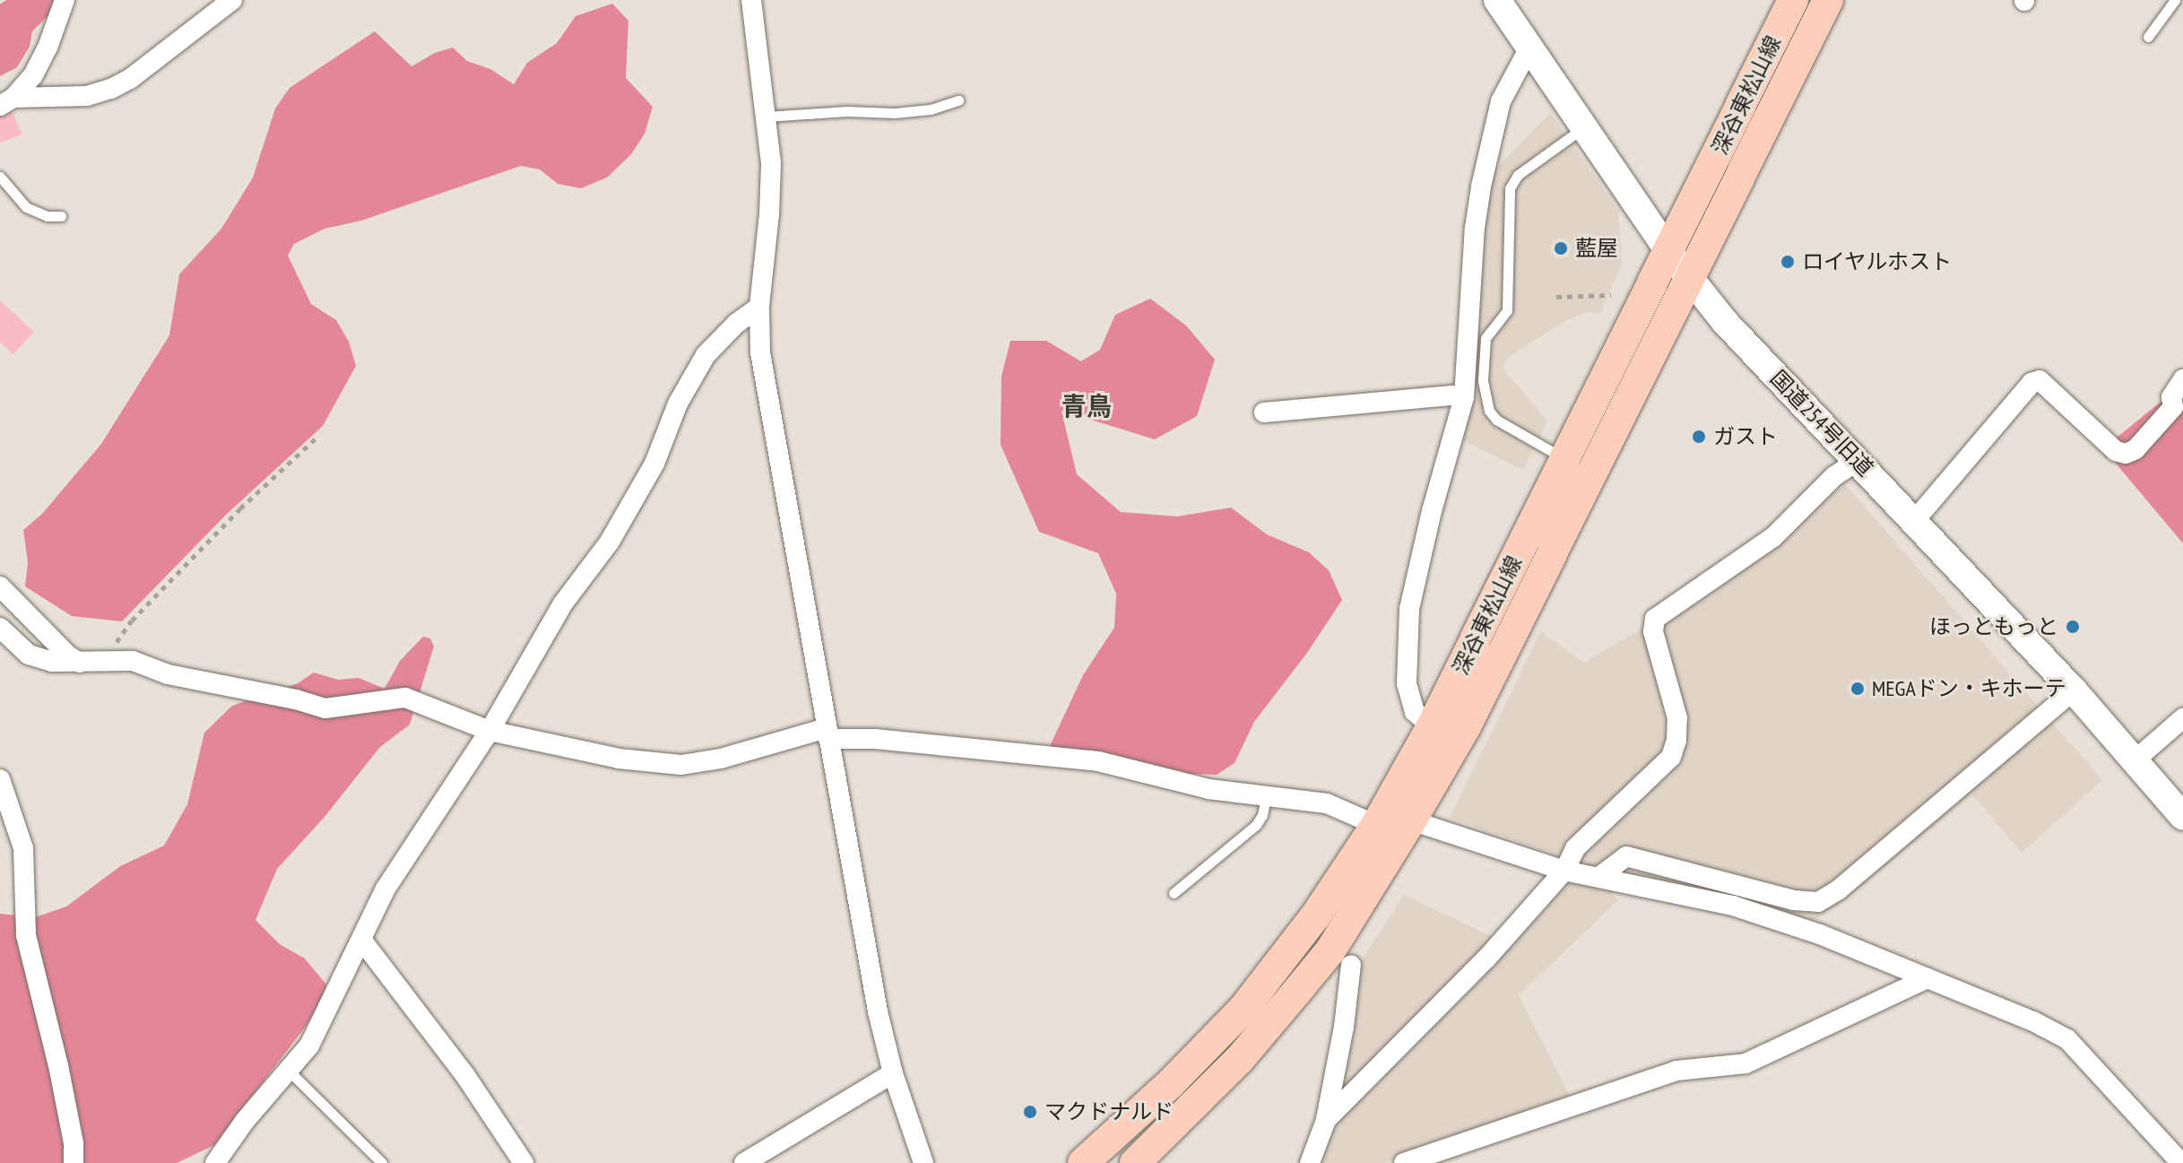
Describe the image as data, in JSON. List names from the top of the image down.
{
  "streets": {
    "main road": ["深谷東松山線"],
    "street": ["国道254号旧道"]
  },
  "crossings": [
    ["深谷東松山線", "国道254号旧道"]
  ],
  "districts": ["青鳥"],
  "places": [
    "藍屋",
    "ロイヤルホスト",
    "ガスト",
    "ほっともっと",
    "MEGAドン・キホーテ",
    "マクドナルド"
  ]
}
